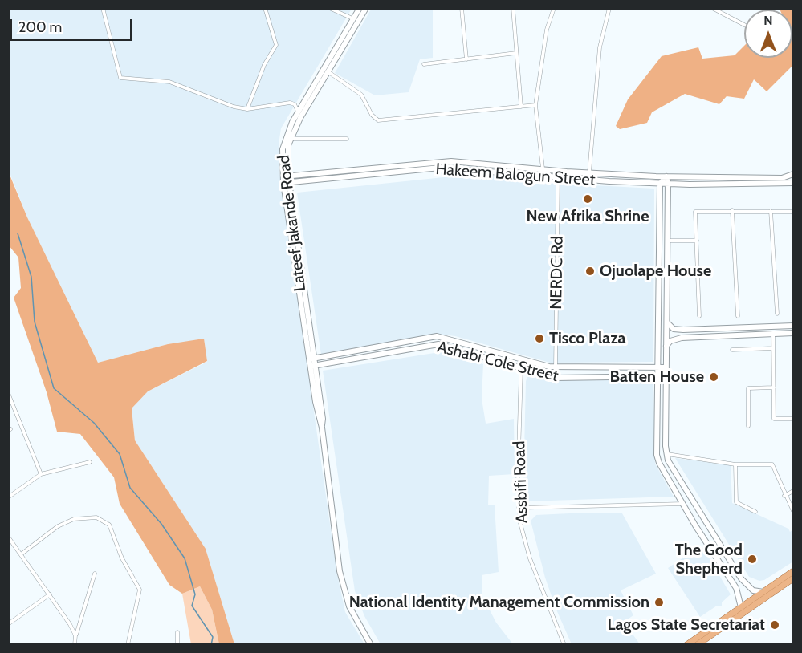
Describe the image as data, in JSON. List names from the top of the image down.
{
  "streets": {
    "street": [
      "Hakeem Balogun Street",
      "Lateef Jakande Road",
      "NERDC Rd",
      "Ashabi Cole Street",
      "Assbifi Road"
    ]
  },
  "crossings": [
    ["Hakeem Balogun Street", "Lateef Jakande Road"],
    ["Hakeem Balogun Street", "NERDC Rd"],
    ["Lateef Jakande Road", "Ashabi Cole Street"],
    ["NERDC Rd", "Ashabi Cole Street"],
    ["Ashabi Cole Street", "Assbifi Road"]
  ],
  "places": [
    "New Afrika Shrine",
    "Ojuolape House",
    "Tisco Plaza",
    "Batten House",
    "The Good Shepherd",
    "National Identity Management Commission",
    "Lagos State Secretariat"
  ],
  "scale_bar": "200 m",
  "north": "top"
}
